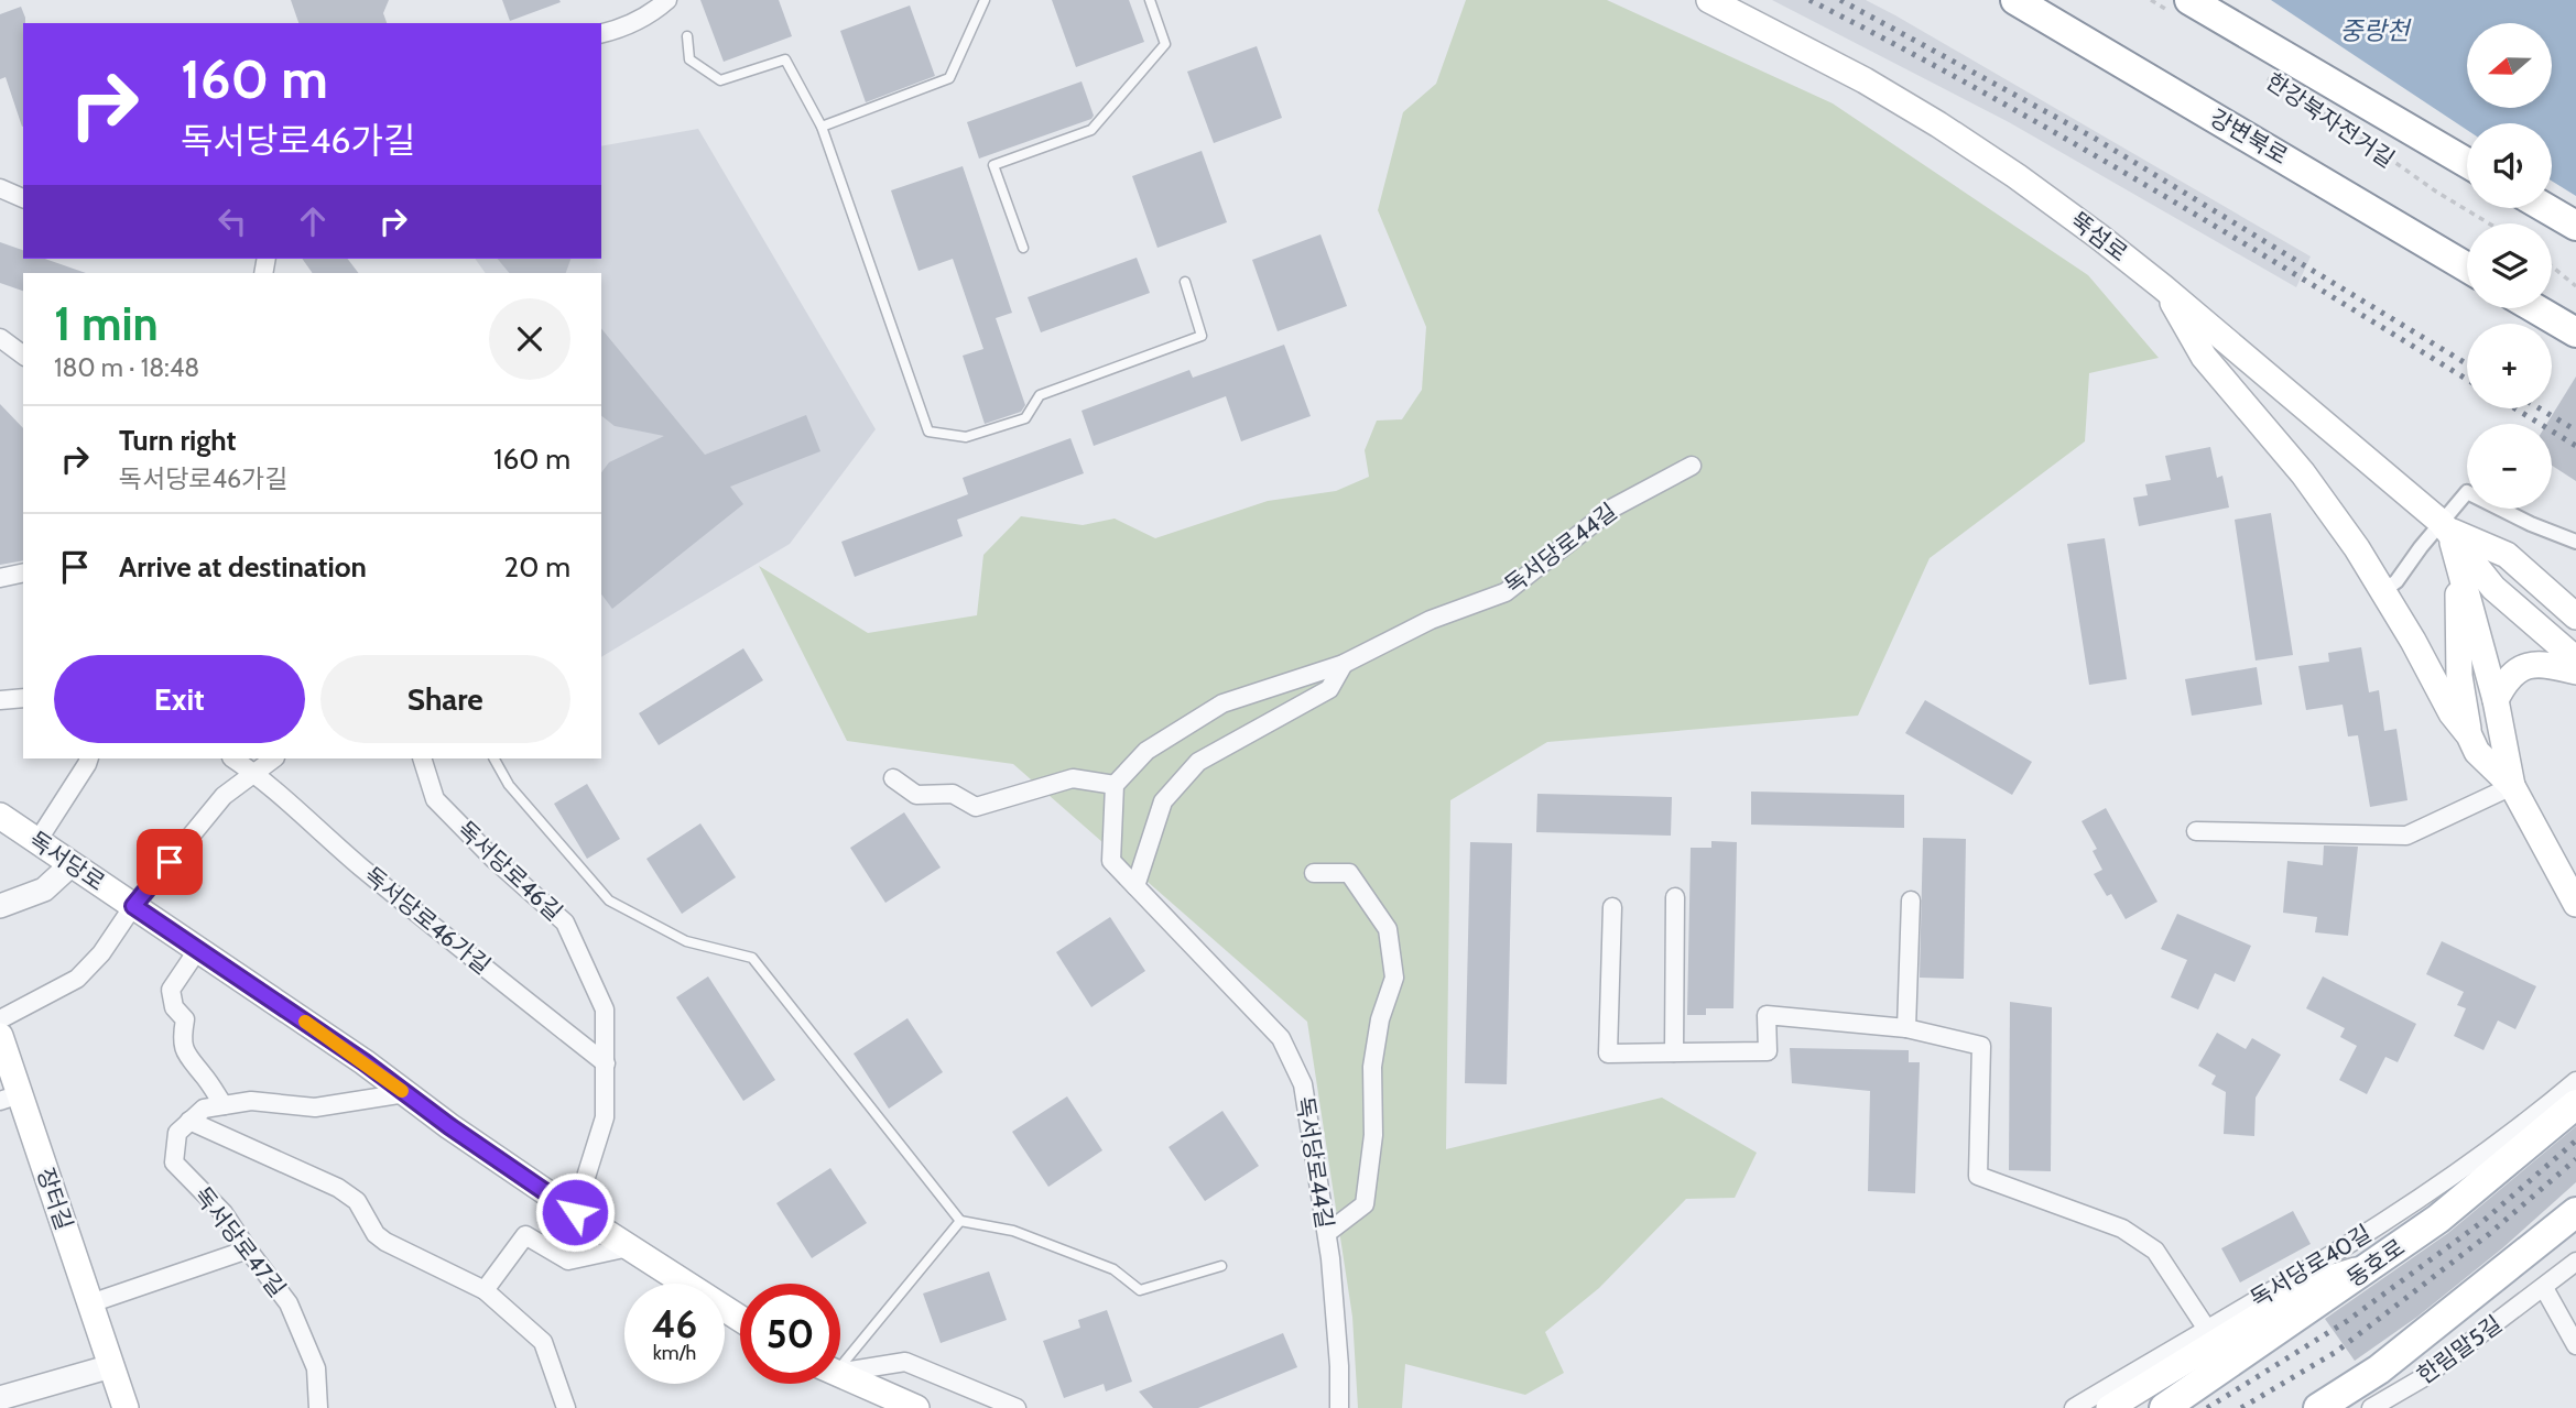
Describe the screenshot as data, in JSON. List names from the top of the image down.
{
  "streets": {
    "main road": [
      "강변북로",
      "뚝섬로",
      "독서당로",
      "장터길",
      "동호로"
    ],
    "street": [
      "독서당로44길",
      "독서당로46길",
      "독서당로46가길",
      "독서당로47길",
      "독서당로40길",
      "한림말5길"
    ],
    "path": ["한강북자전거길"]
  },
  "crossings": [
    ["독서당로", "독서당로46길"],
    ["독서당로46길", "독서당로46가길"]
  ],
  "water": ["중랑천"],
  "north": "left",
  "page": {
    "map_buttons": ["+", "−"],
    "turn": ["160 m", "독서당로46가길"],
    "heading": ["1 min", "180 m · 18:48"],
    "list": [
      {
        "name": "Turn right",
        "note": "독서당로46가길",
        "value": "160 m"
      },
      {
        "name": "Arrive at destination",
        "value": "20 m"
      }
    ],
    "buttons": ["Exit", "Share"],
    "speed": "46 km/h",
    "limit": "50"
  }
}
